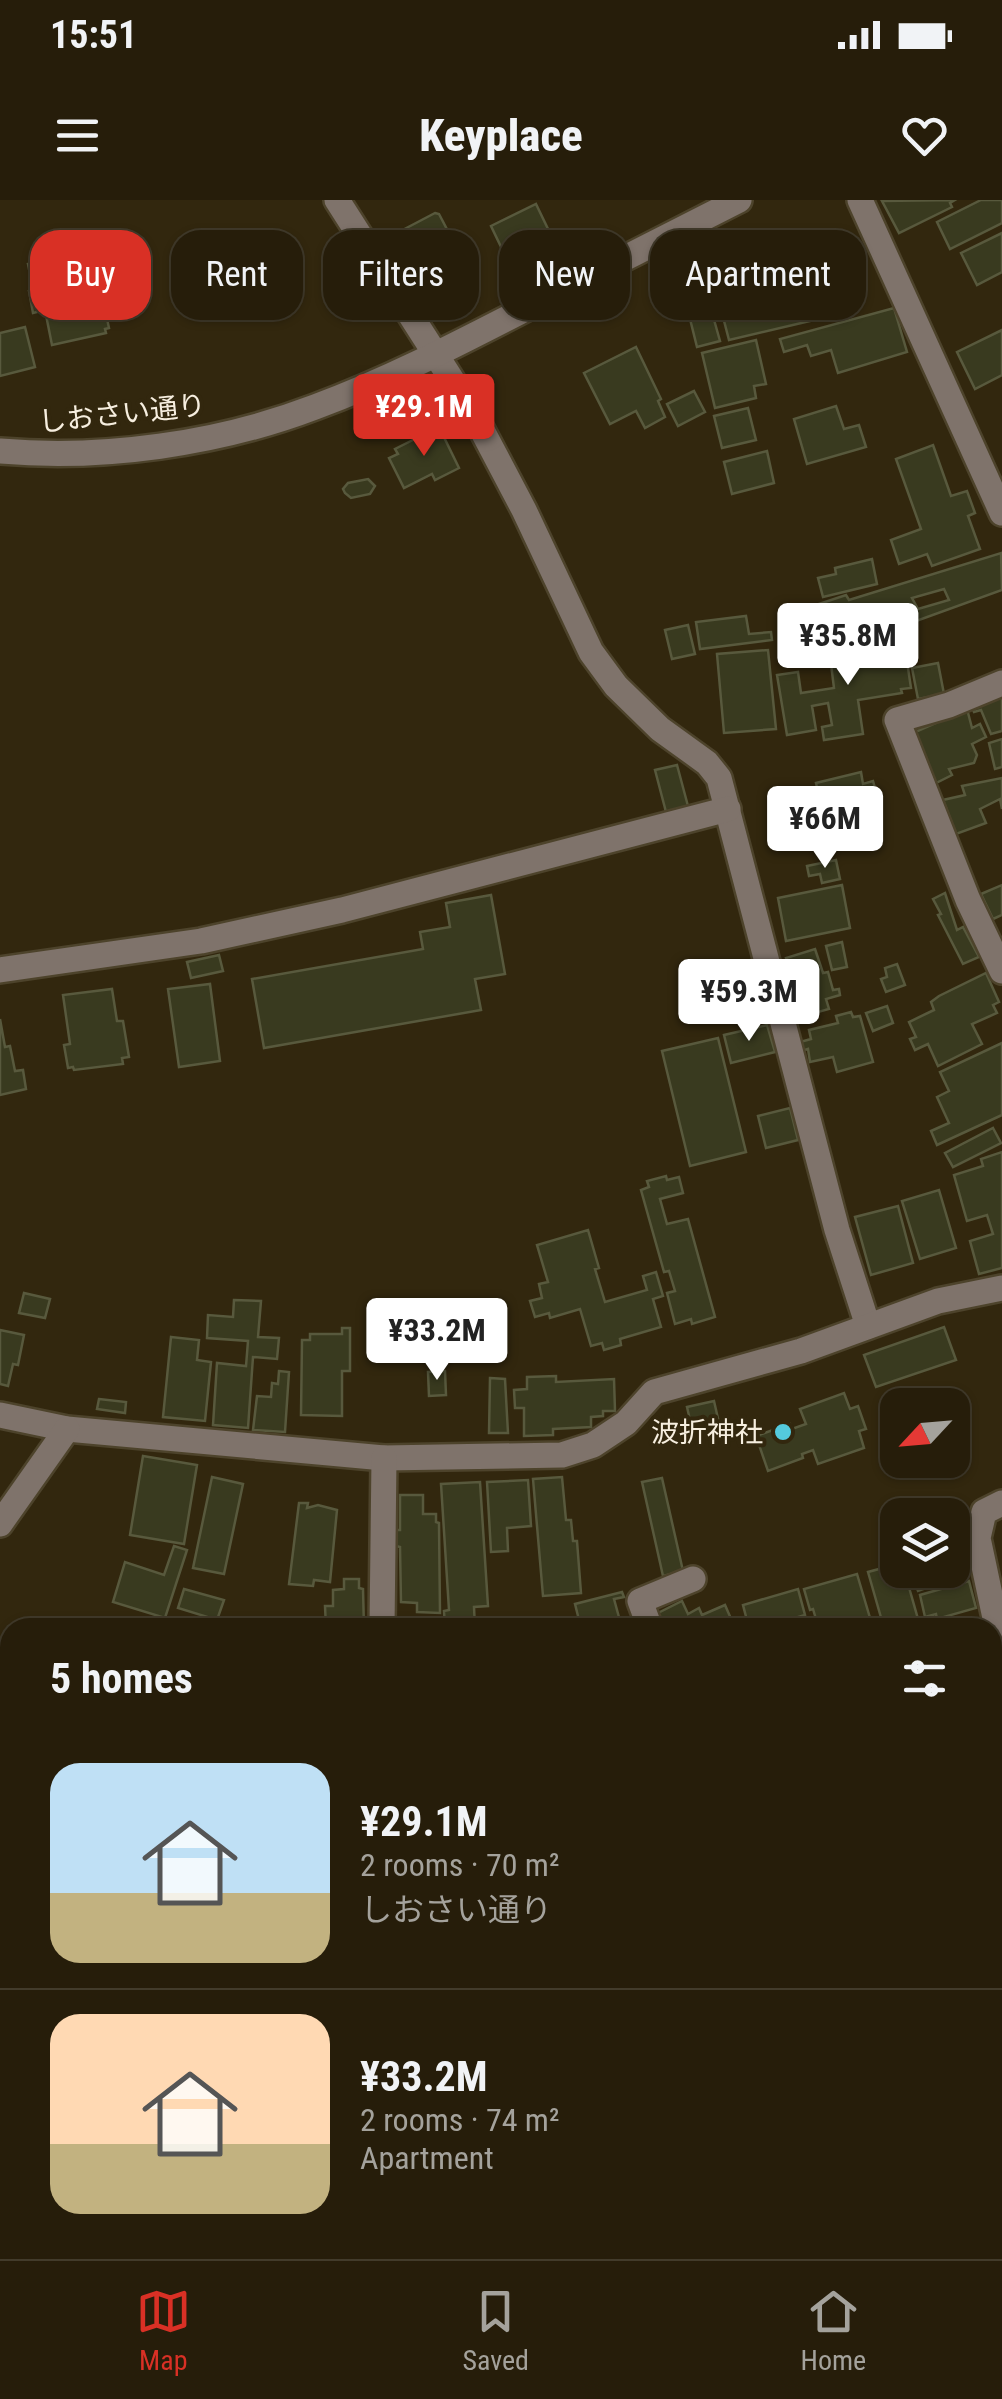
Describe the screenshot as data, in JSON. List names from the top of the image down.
{
  "streets": {
    "street": ["しおさい通り"]
  },
  "places": ["波折神社"],
  "north": "bottom left",
  "page": {
    "status": "15:51",
    "header": "Keyplace",
    "chip": [
      "Buy",
      "Rent",
      "Filters",
      "New",
      "Apartment"
    ],
    "price": [
      "¥29.1M",
      "¥35.8M",
      "¥66M",
      "¥59.3M",
      "¥33.2M"
    ],
    "heading": "5 homes",
    "list": [
      {
        "name": "¥29.1M",
        "note": "2 rooms · 70 m² · しおさい通り"
      },
      {
        "name": "¥33.2M",
        "note": "2 rooms · 74 m² · Apartment"
      }
    ],
    "tabs": ["Map", "Saved", "Home"]
  }
}
